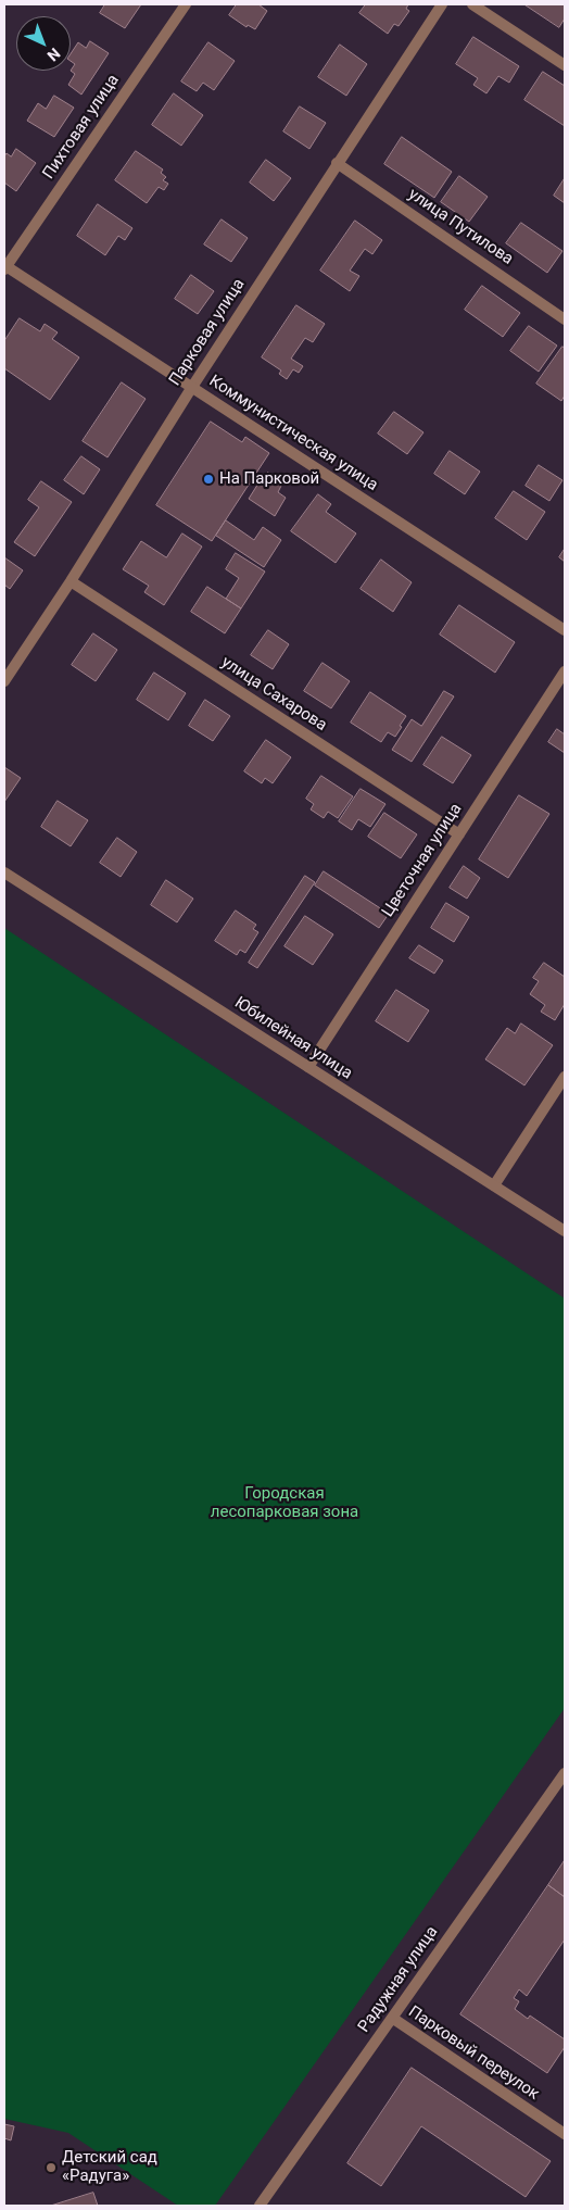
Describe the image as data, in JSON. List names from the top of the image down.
{
  "streets": {
    "street": [
      "Пихтовая улица",
      "улица Путилова",
      "Парковая улица",
      "Коммунистическая улица",
      "улица Сахарова",
      "Цветочная улица",
      "Юбилейная улица",
      "Радужная улица",
      "Парковый переулок"
    ]
  },
  "crossings": [
    ["Пихтовая улица", "Коммунистическая улица"],
    ["улица Путилова", "Парковая улица"],
    ["Парковая улица", "Коммунистическая улица"],
    ["Парковая улица", "улица Сахарова"],
    ["улица Сахарова", "Цветочная улица"],
    ["Цветочная улица", "Юбилейная улица"],
    ["Радужная улица", "Парковый переулок"]
  ],
  "parks": ["Городская лесопарковая зона"],
  "places": ["На Парковой", "Детский сад «Радуга»"],
  "north": "bottom right"
}
